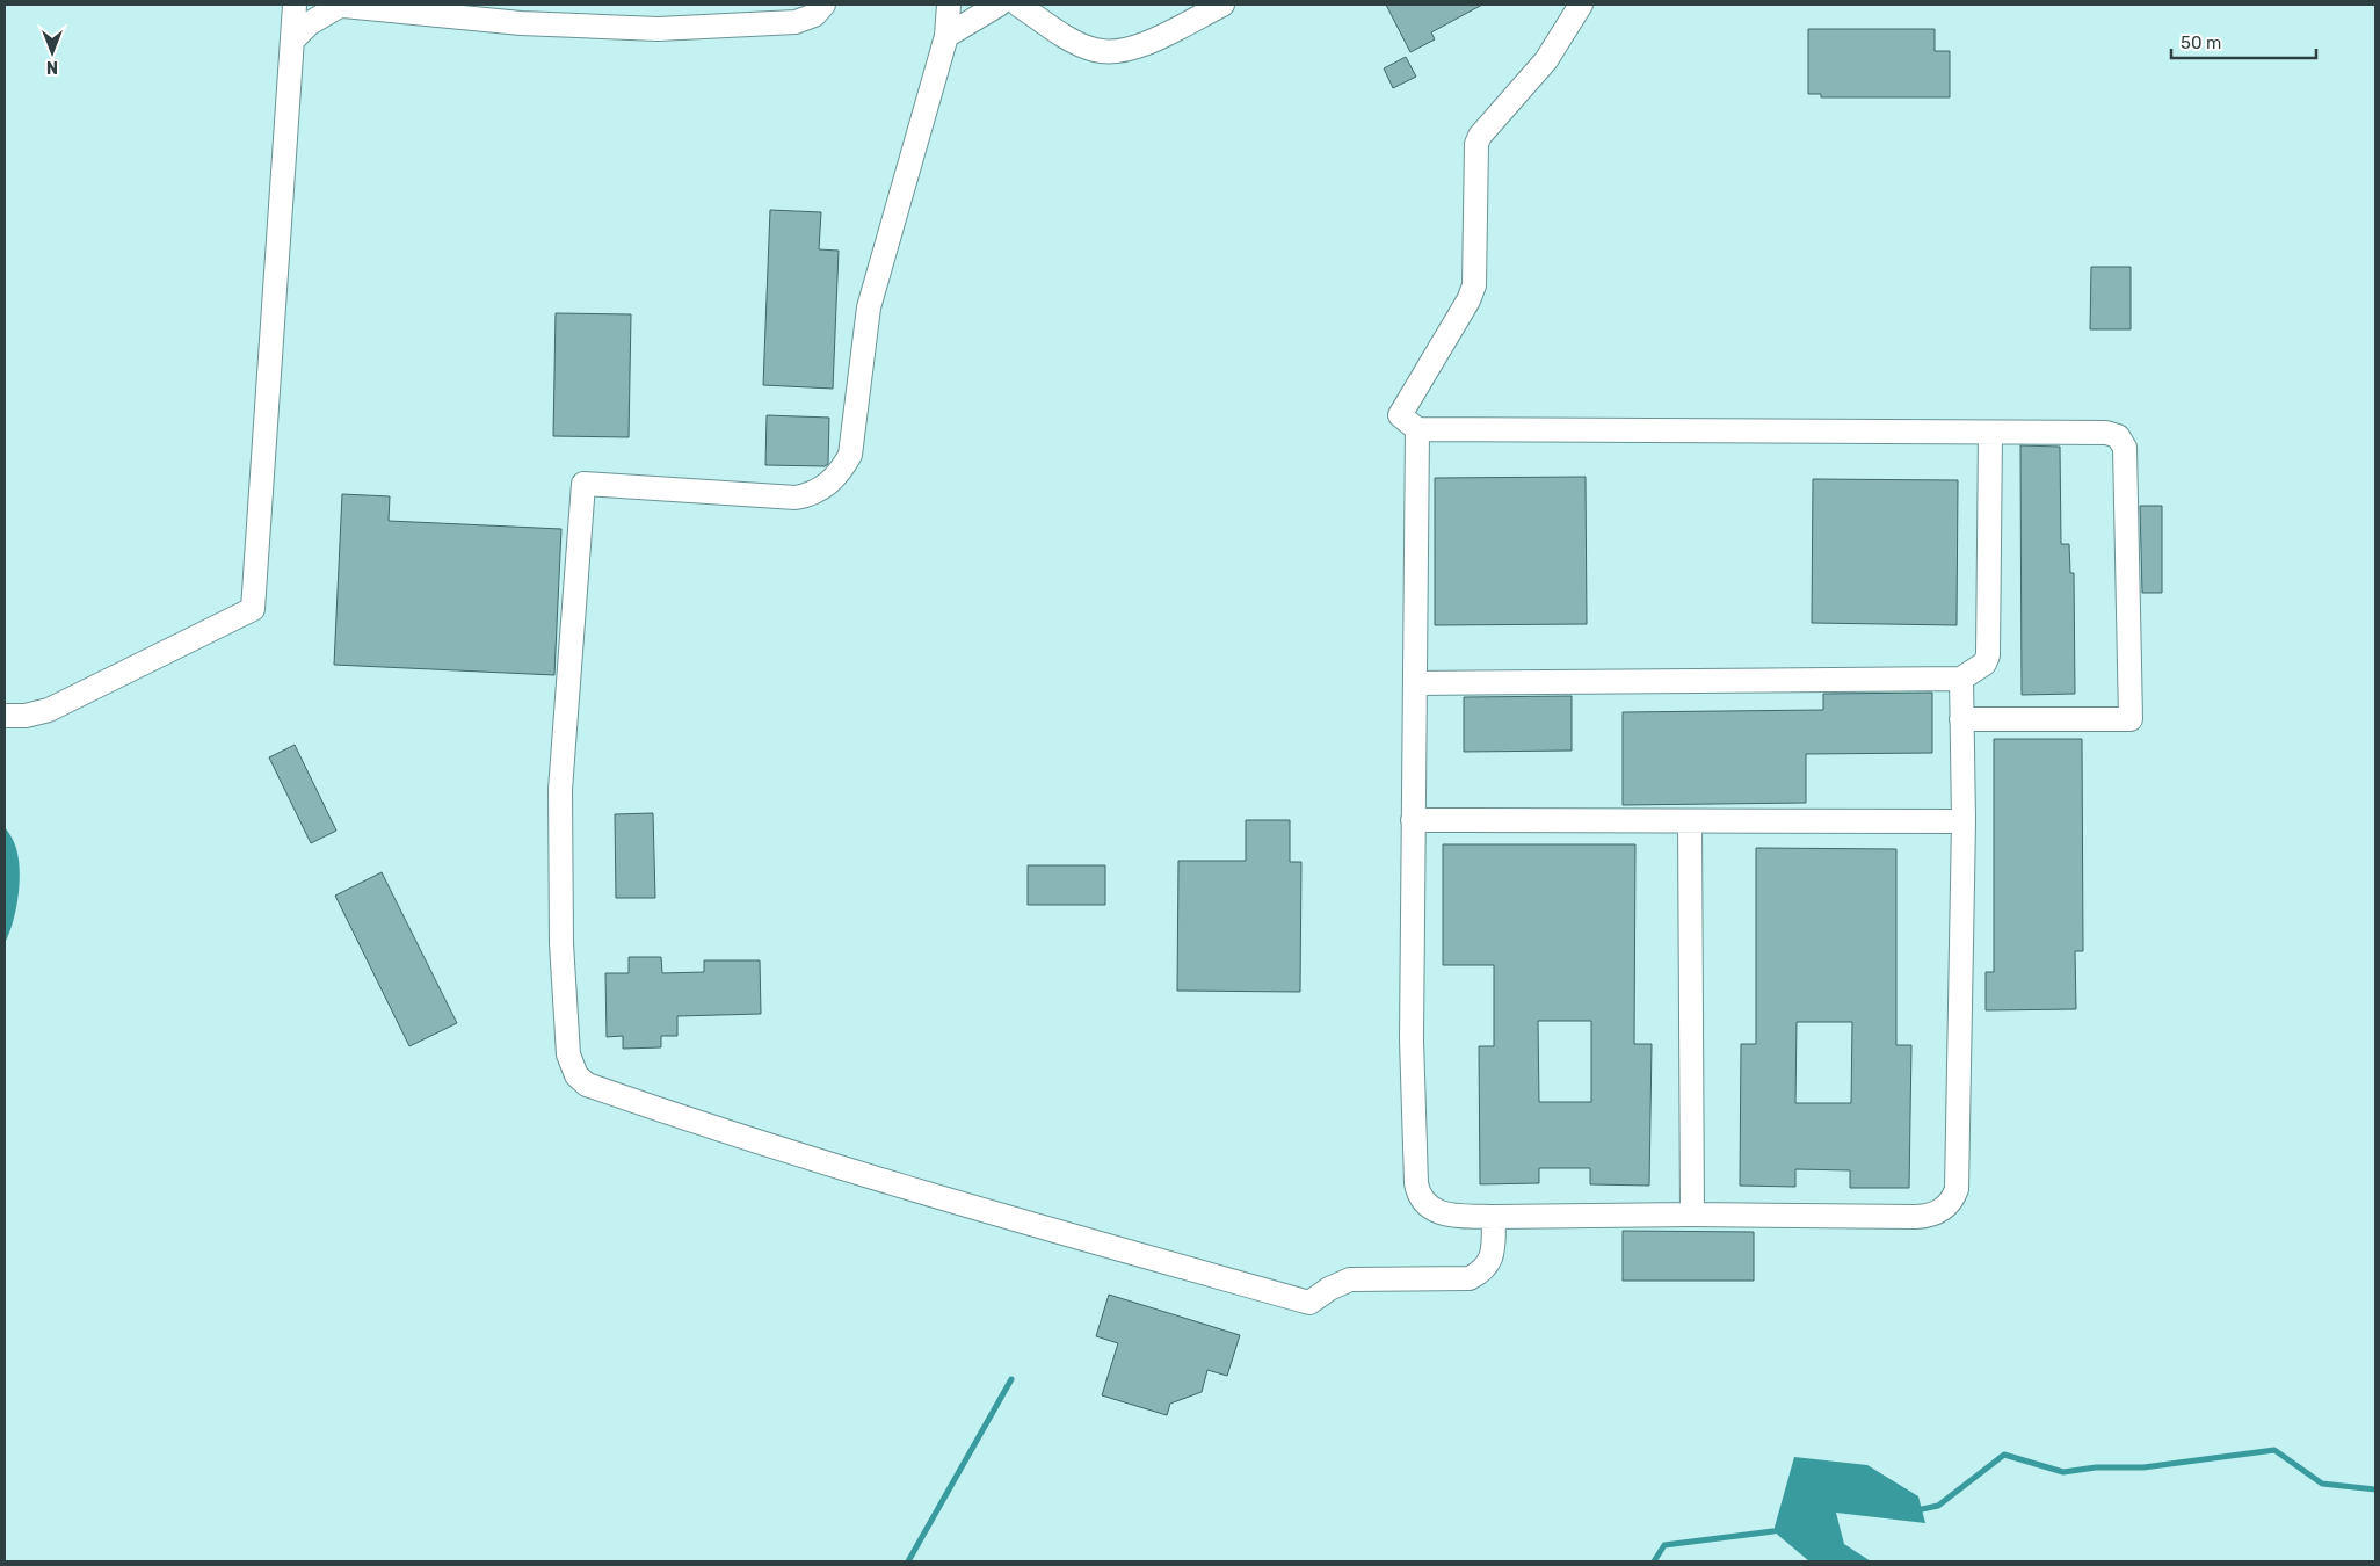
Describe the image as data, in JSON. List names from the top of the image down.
{
  "scale_bar": "50 m",
  "north": "bottom"
}
